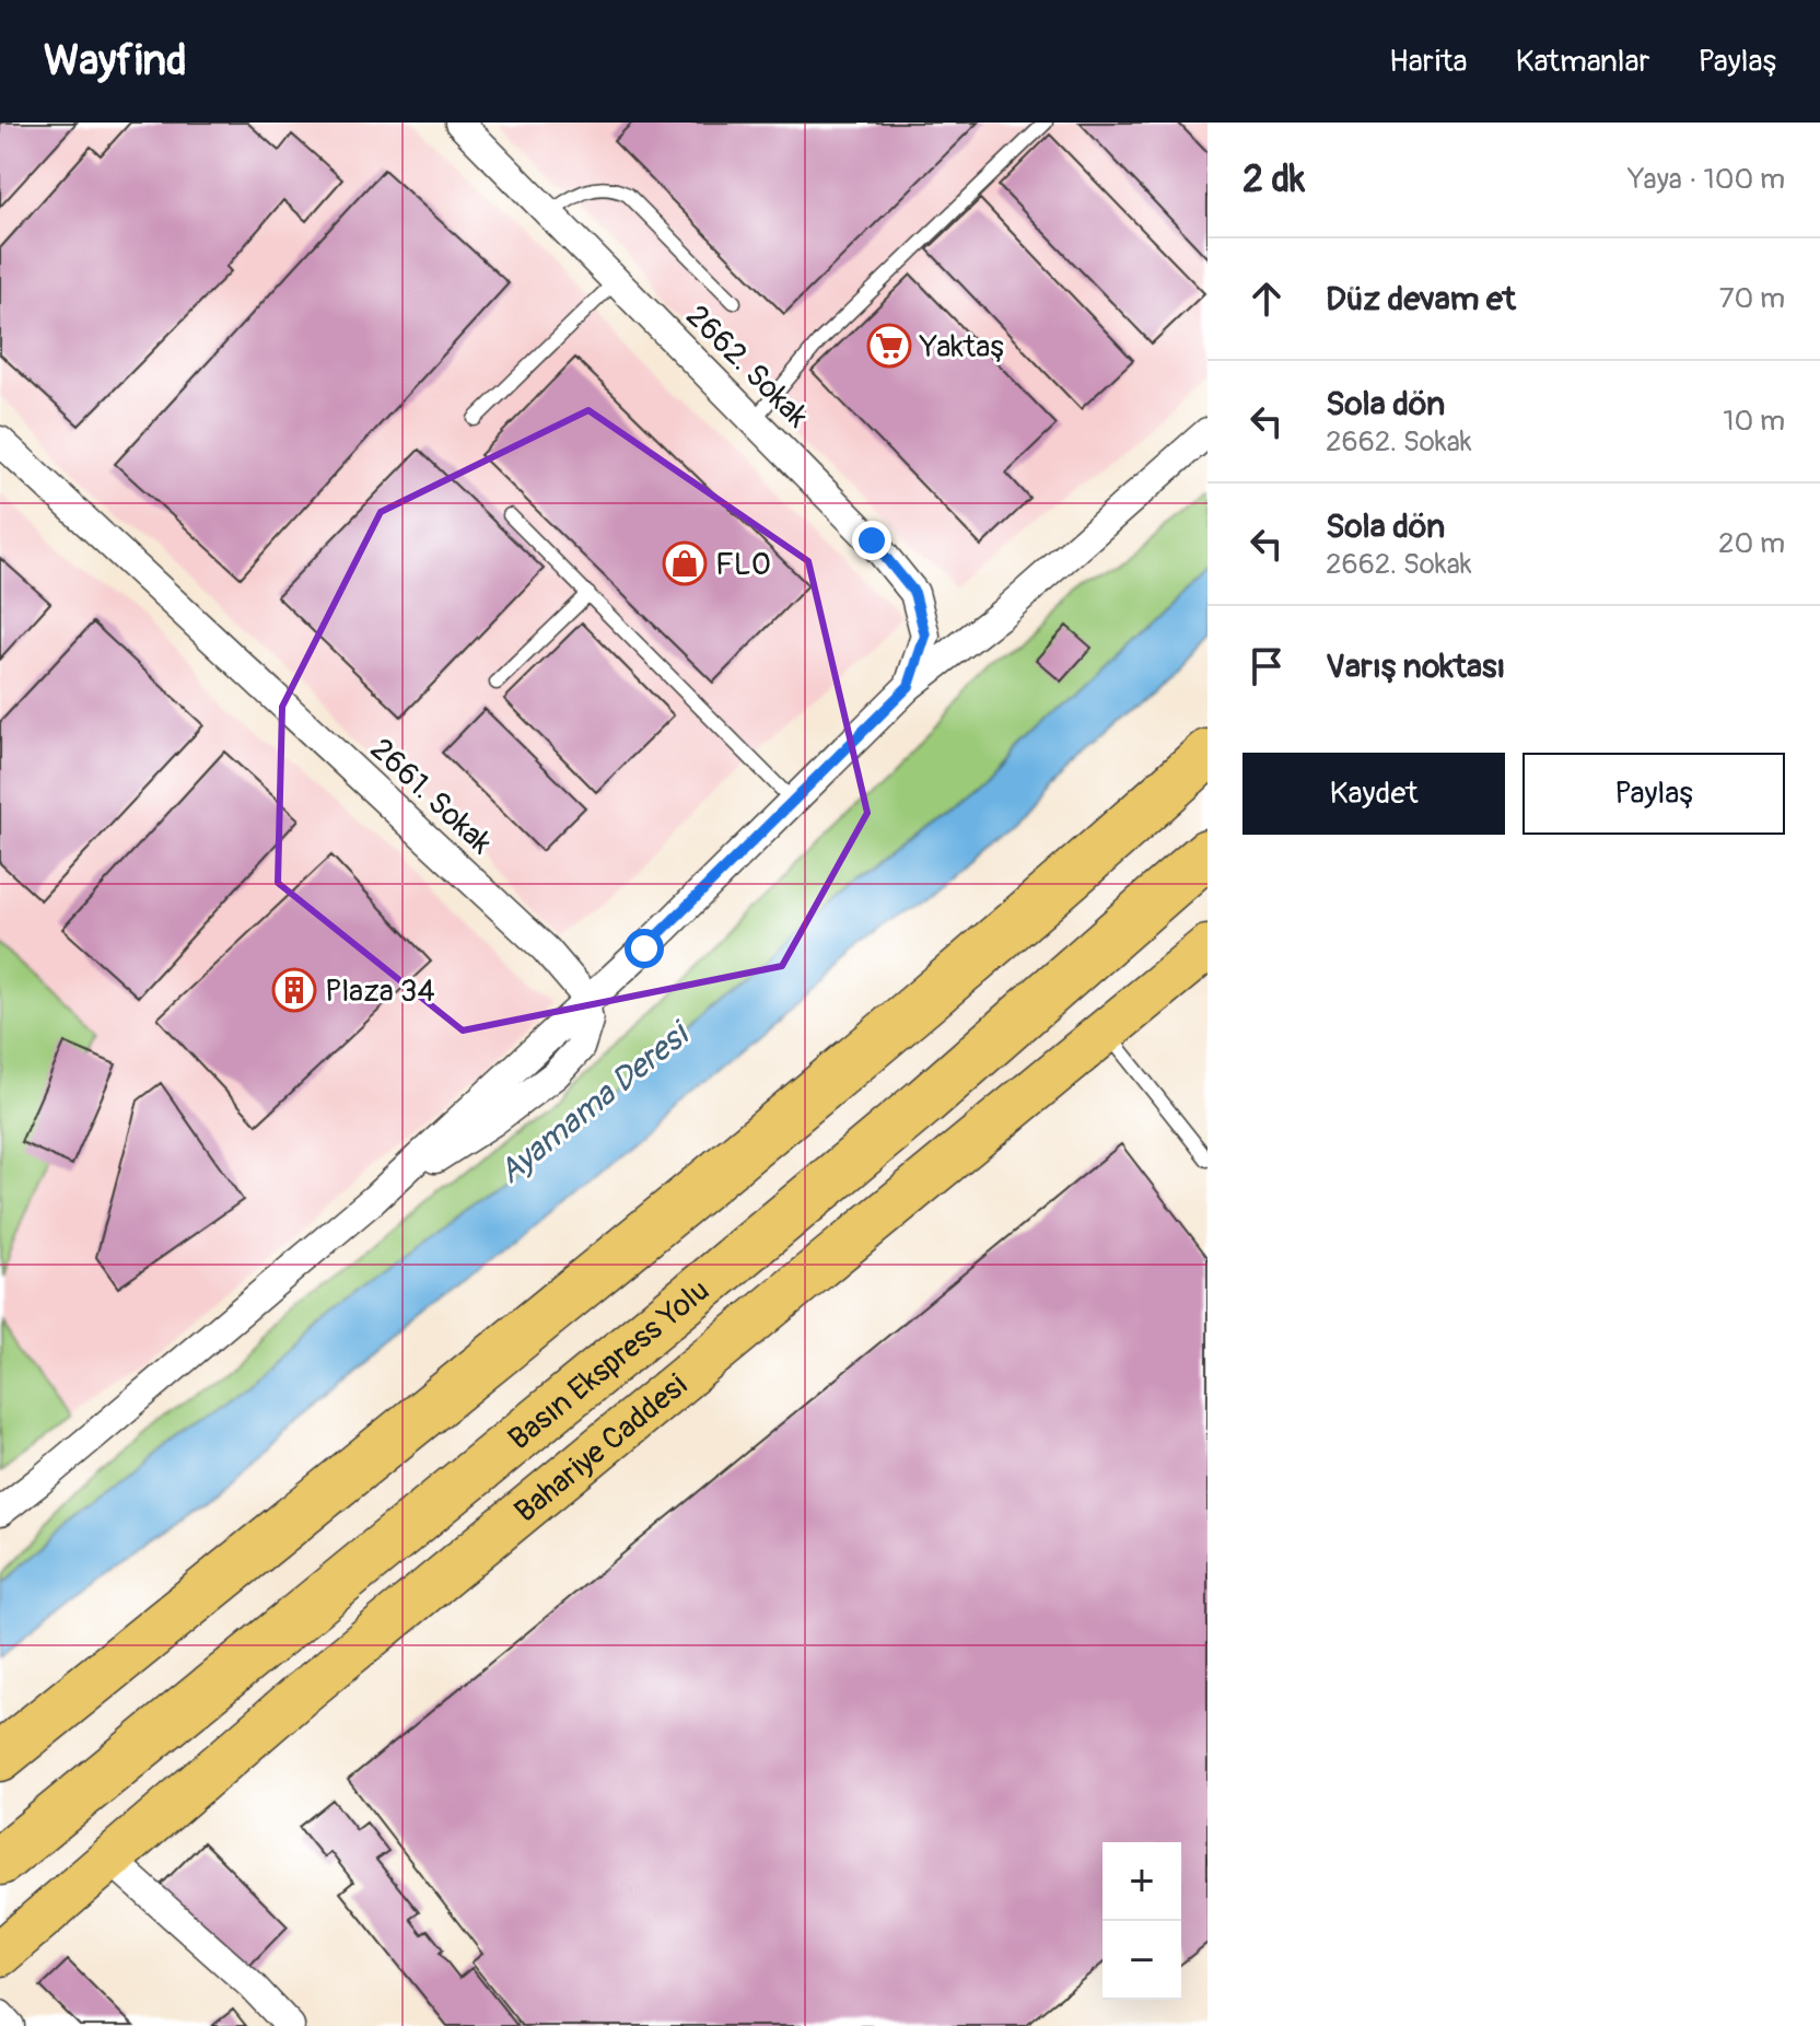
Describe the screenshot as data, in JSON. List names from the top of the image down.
{
  "streets": {
    "highway": ["Basın Ekspress Yolu"],
    "main road": ["Bahariye Caddesi"],
    "street": ["2662. Sokak", "2661. Sokak"]
  },
  "water": ["Ayamama Deresi"],
  "places": {
    "supermarket": ["Yaktaş"],
    "shop": ["FLO"],
    "building": ["Plaza 34"]
  },
  "page": {
    "header": "Wayfind",
    "nav": ["Harita", "Katmanlar", "Paylaş"],
    "heading": ["2 dk", "Yaya · 100 m"],
    "list": [
      ["Düz devam et", "70 m"],
      ["Sola dön", "2662. Sokak", "10 m"],
      ["Sola dön", "2662. Sokak", "20 m"],
      "Varış noktası"
    ],
    "buttons": ["Kaydet", "Paylaş"],
    "map_buttons": ["+", "−"]
  }
}
